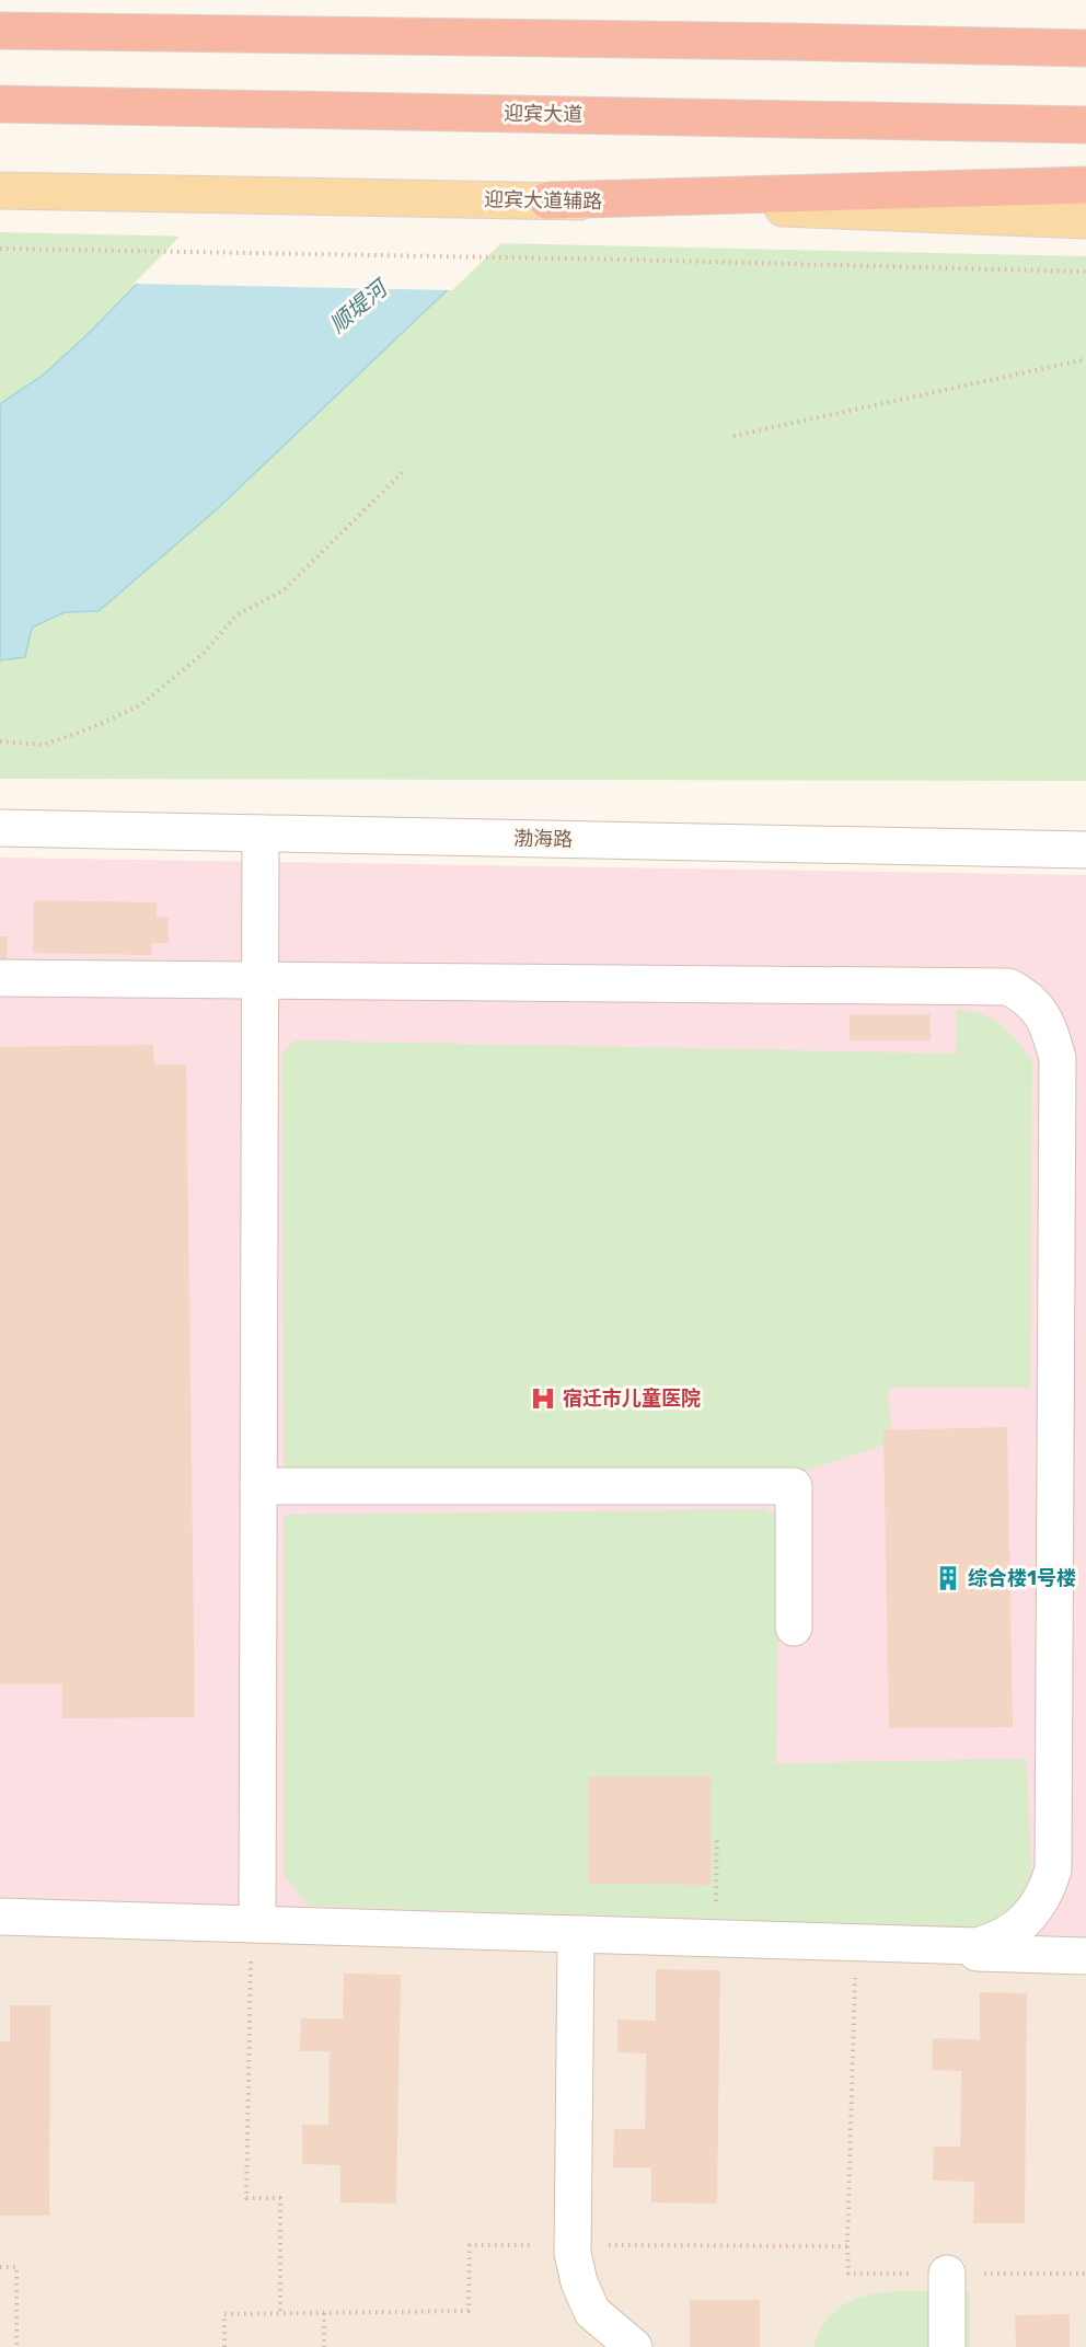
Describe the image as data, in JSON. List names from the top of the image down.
{
  "streets": {
    "highway": ["迎宾大道"],
    "main road": ["迎宾大道辅路"],
    "street": ["渤海路"]
  },
  "water": ["顺堤河"],
  "places": {
    "hospital": ["宿迁市儿童医院"],
    "building": ["综合楼1号楼"]
  }
}
